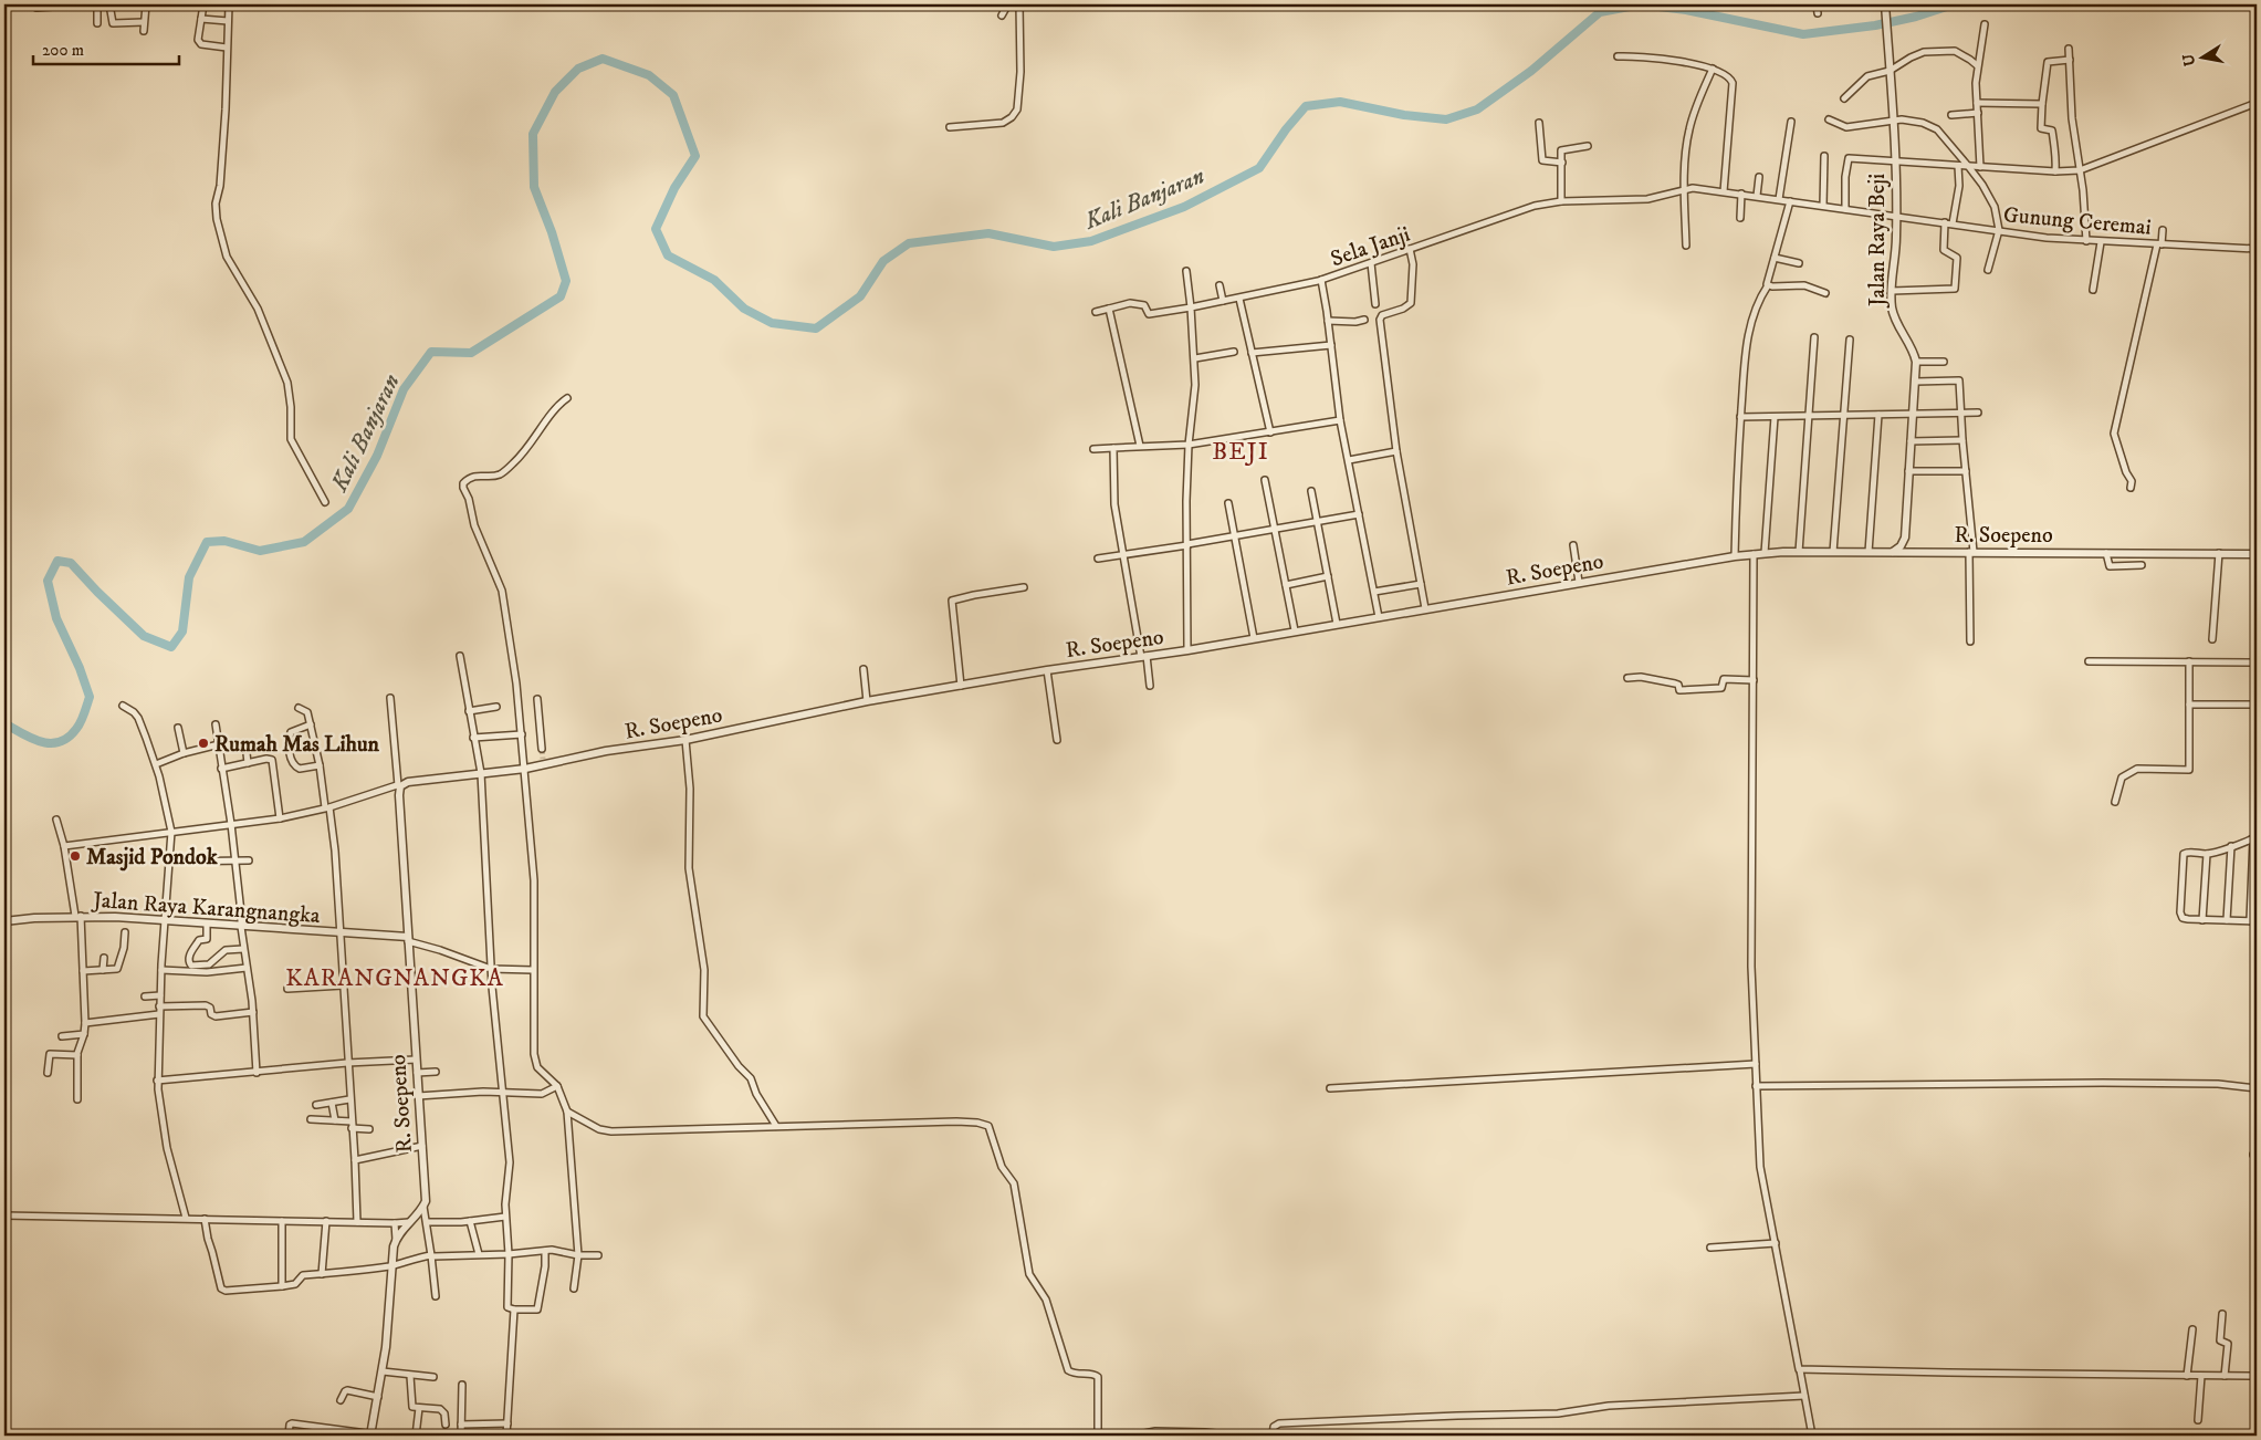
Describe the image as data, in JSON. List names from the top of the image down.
{
  "streets": {
    "street": [
      "Gunung Ceremai",
      "Jalan Raya Beji",
      "Sela Janji",
      "R. Soepeno",
      "Jalan Raya Karangnangka"
    ]
  },
  "crossings": [
    ["Gunung Ceremai", "Jalan Raya Beji"],
    ["Gunung Ceremai", "Sela Janji"],
    ["Jalan Raya Beji", "Sela Janji"],
    ["R. Soepeno", "Jalan Raya Karangnangka"]
  ],
  "districts": ["BEJI", "KARANGNANGKA"],
  "water": ["Kali Banjaran"],
  "places": ["Rumah Mas Lihun", "Masjid Pondok"],
  "scale_bar": "200 m",
  "north": "left"
}
